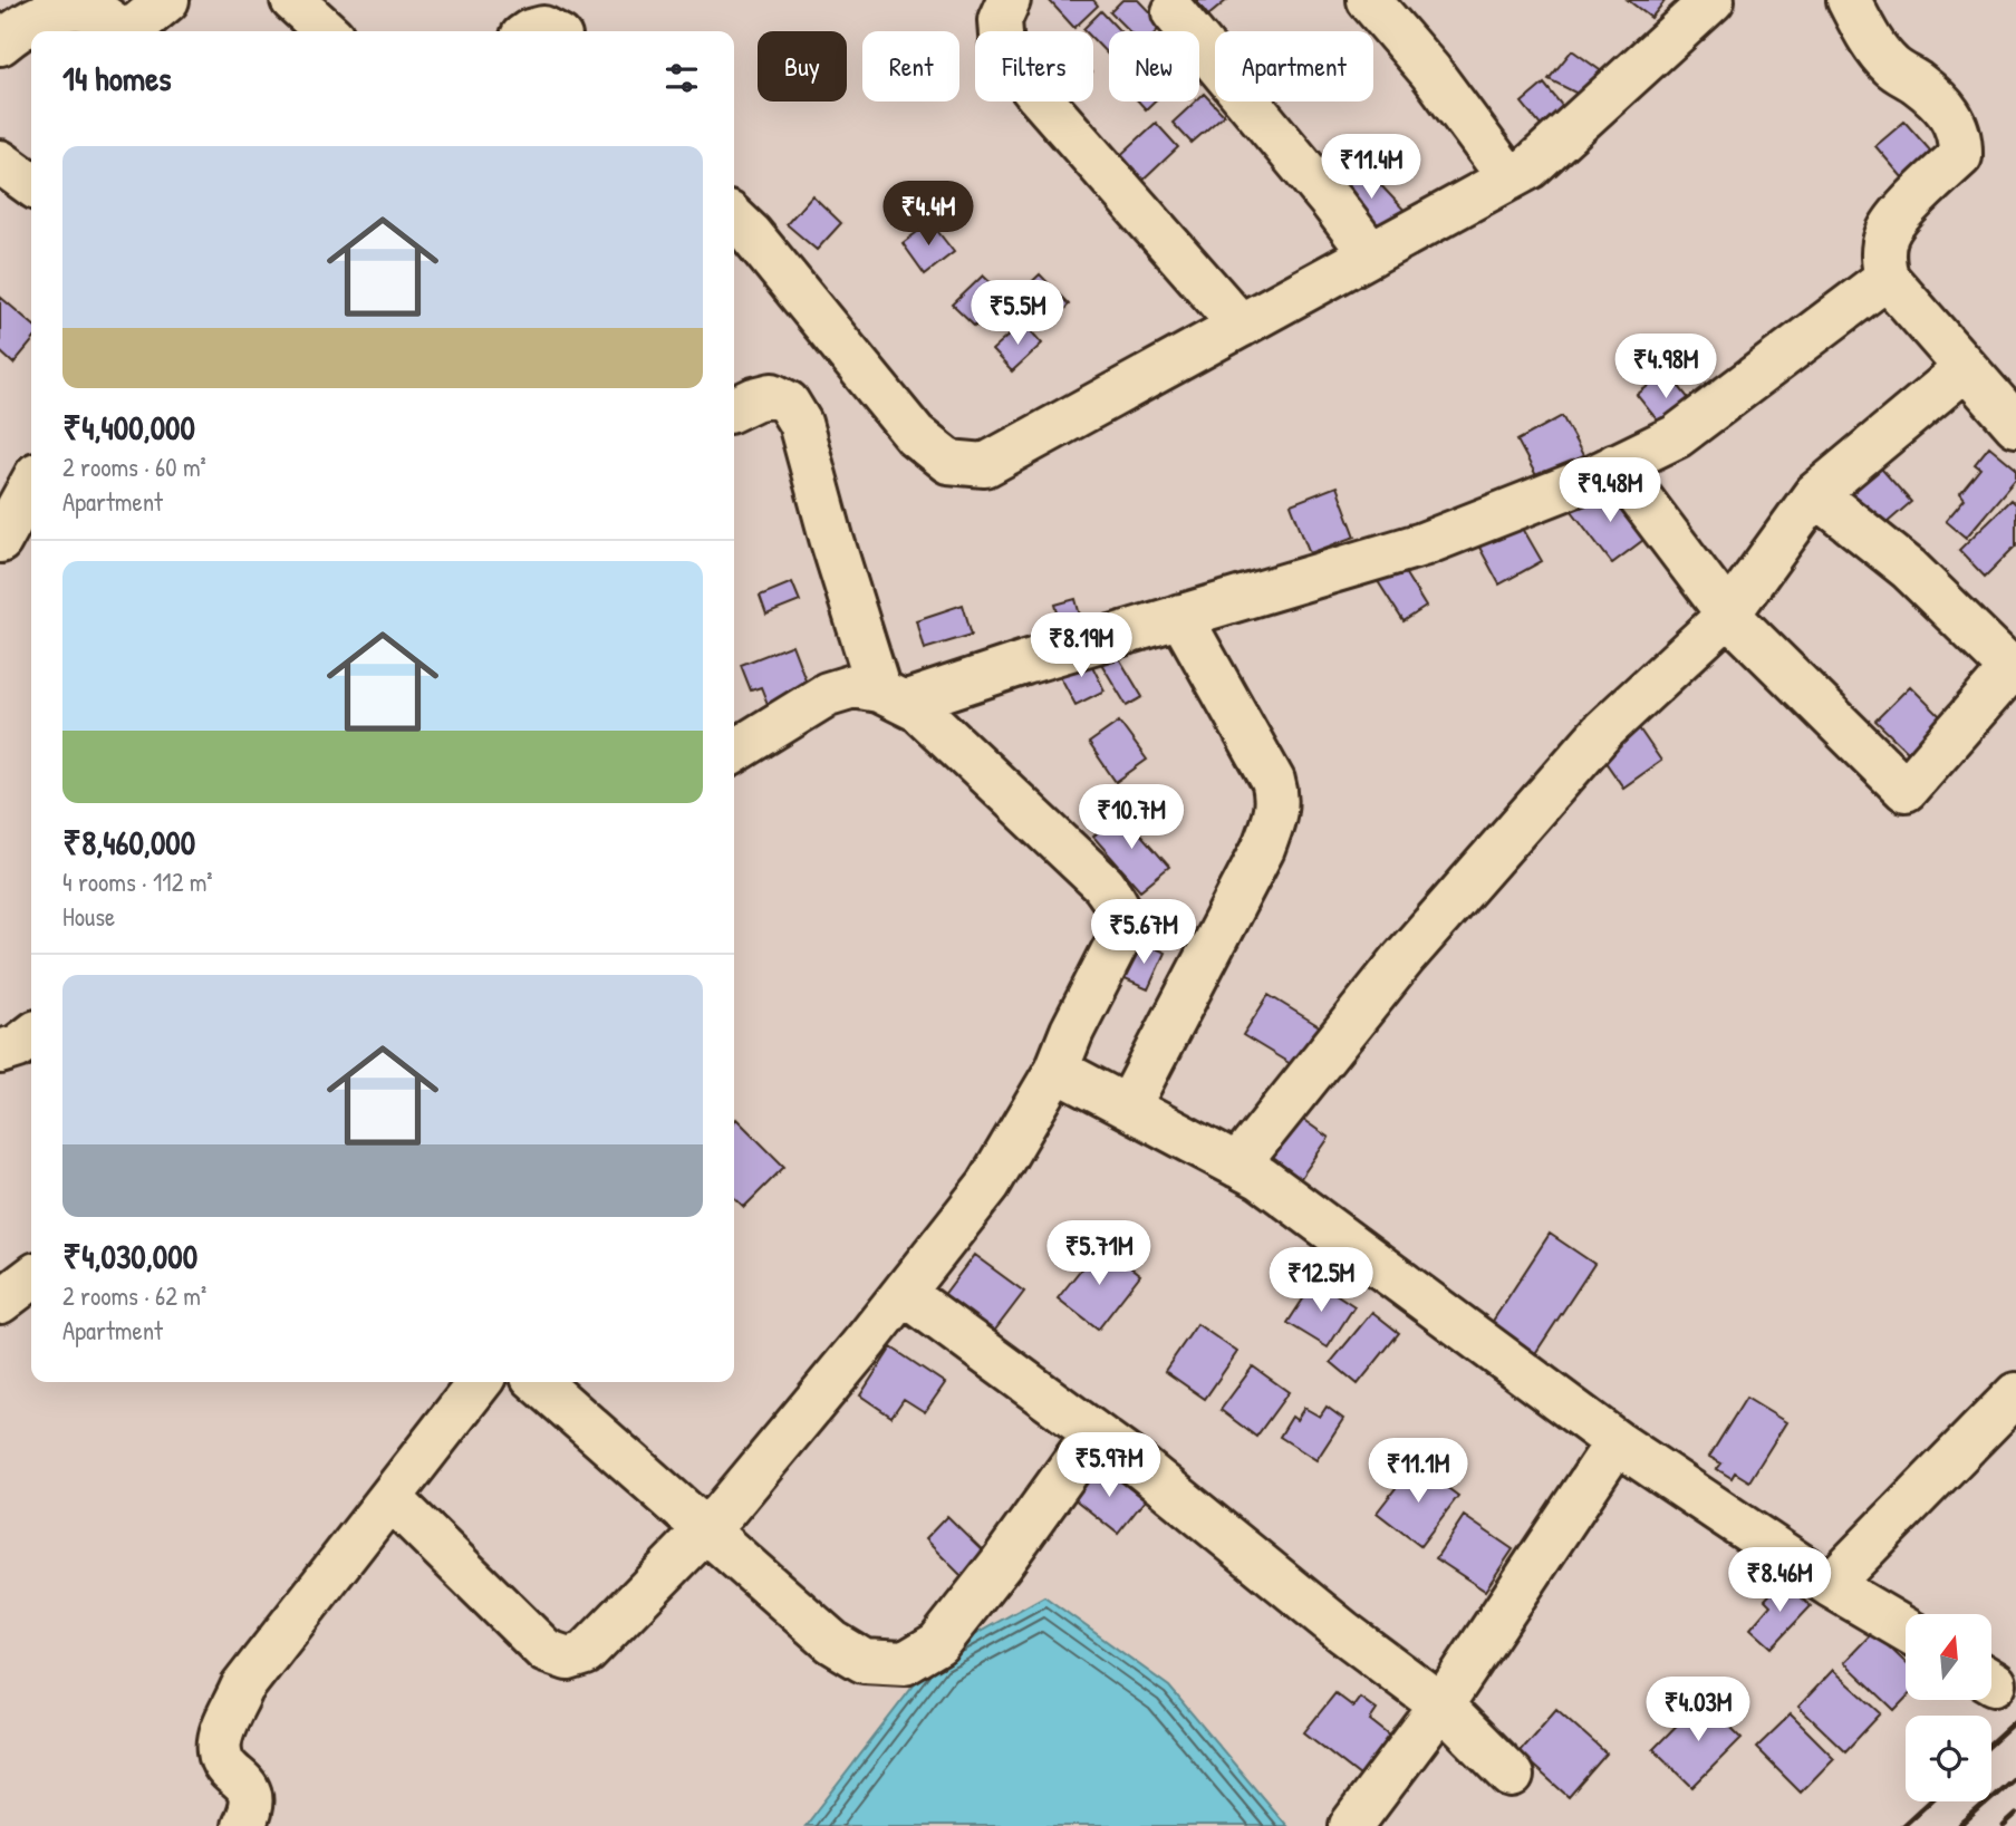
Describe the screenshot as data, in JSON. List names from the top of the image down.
{
  "north": "top",
  "page": {
    "chip": [
      "Buy",
      "Rent",
      "Filters",
      "New",
      "Apartment"
    ],
    "heading": "14 homes",
    "list": [
      {
        "name": "₹4,400,000",
        "note": "2 rooms · 60 m² · Apartment"
      },
      {
        "name": "₹8,460,000",
        "note": "4 rooms · 112 m² · House"
      },
      {
        "name": "₹4,030,000",
        "note": "2 rooms · 62 m² · Apartment"
      }
    ],
    "price": [
      "₹11.4M",
      "₹4.4M",
      "₹5.5M",
      "₹4.98M",
      "₹9.48M",
      "₹8.19M",
      "₹10.7M",
      "₹5.67M",
      "₹5.71M",
      "₹12.5M",
      "₹5.97M",
      "₹11.1M",
      "₹8.46M",
      "₹4.03M"
    ]
  }
}
